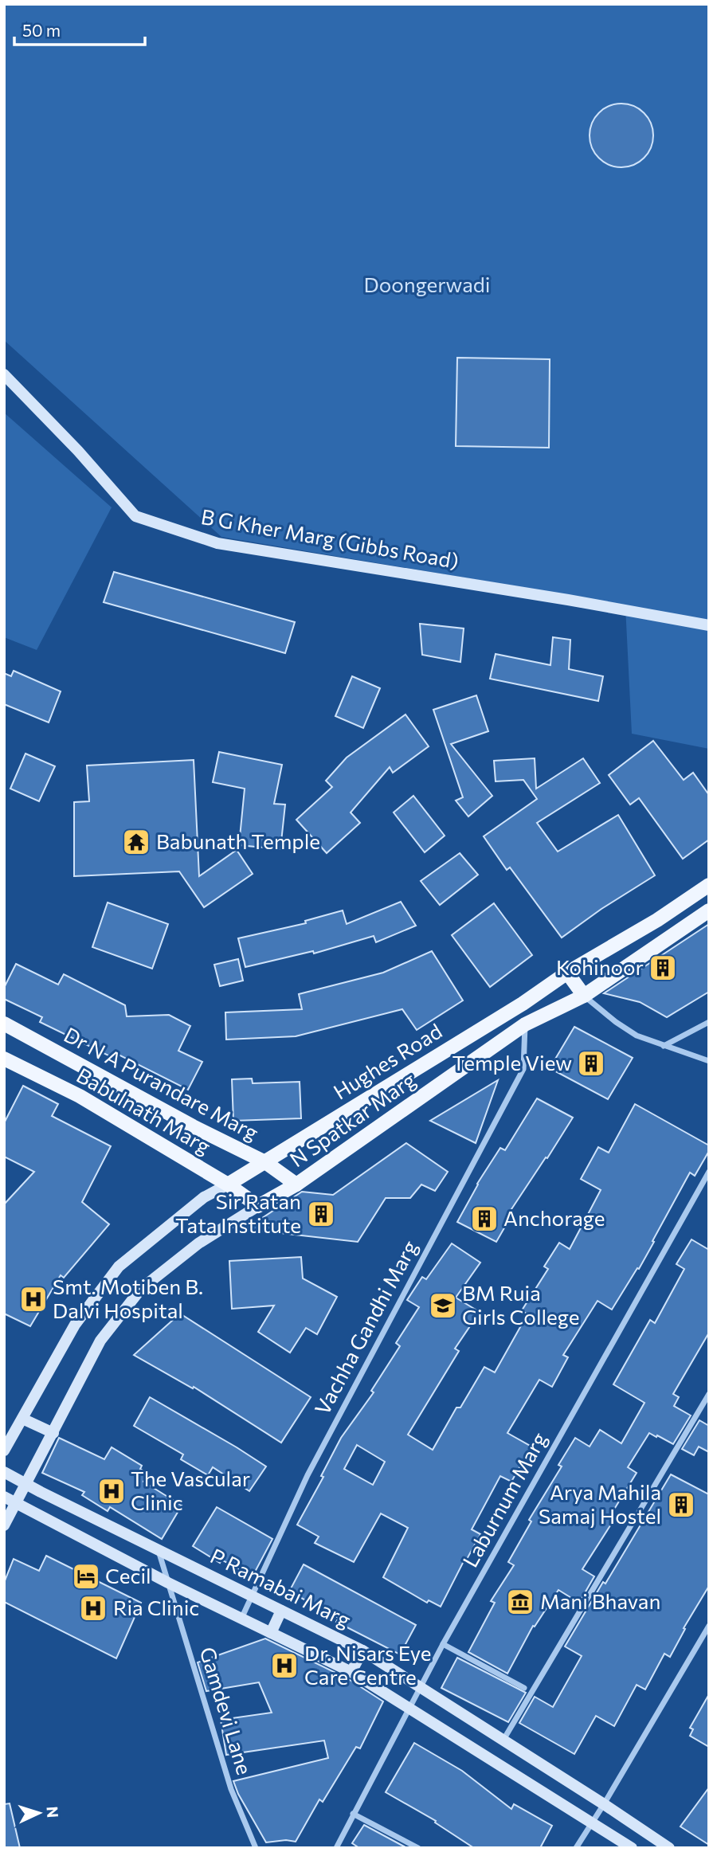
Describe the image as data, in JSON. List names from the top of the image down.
{
  "streets": {
    "main road": [
      "B G Kher Marg (Gibbs Road)",
      "Hughes Road",
      "Dr N A Purandare Marg",
      "Babulnath Marg",
      "N Spatkar Marg",
      "P Ramabai Marg"
    ],
    "street": ["Vachha Gandhi Marg", "Laburnum Marg", "Gamdevi Lane"]
  },
  "crossings": [
    ["Hughes Road", "Dr N A Purandare Marg"],
    ["Hughes Road", "Babulnath Marg"],
    ["Dr N A Purandare Marg", "N Spatkar Marg"],
    ["Babulnath Marg", "N Spatkar Marg"],
    ["N Spatkar Marg", "Vachha Gandhi Marg"],
    ["Vachha Gandhi Marg", "P Ramabai Marg"],
    ["Laburnum Marg", "P Ramabai Marg"],
    ["P Ramabai Marg", "Gamdevi Lane"]
  ],
  "parks": ["Doongerwadi"],
  "places": {
    "temple": ["Babunath Temple"],
    "building": [
      "Kohinoor",
      "Temple View",
      "Sir Ratan Tata Institute",
      "Anchorage",
      "Arya Mahila Samaj Hostel"
    ],
    "hospital": [
      "Smt. Motiben B. Dalvi Hospital",
      "The Vascular Clinic",
      "Ria Clinic",
      "Dr. Nisars Eye Care Centre"
    ],
    "school or university": ["BM Ruia Girls College"],
    "hotel": ["Cecil"],
    "museum": ["Mani Bhavan"]
  },
  "scale_bar": "50 m",
  "north": "right"
}
